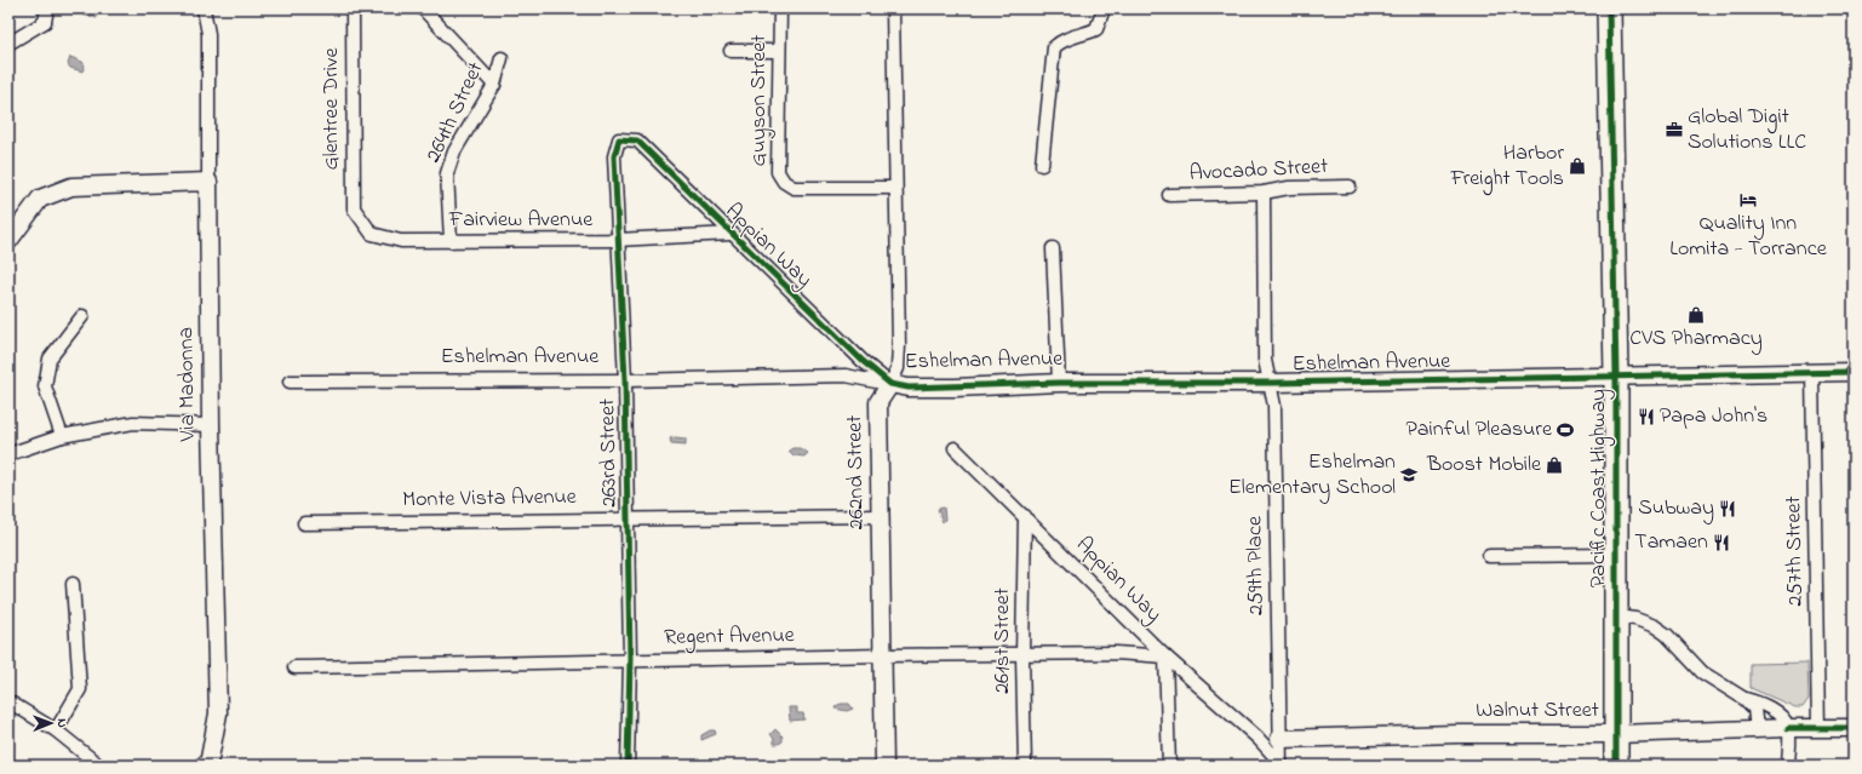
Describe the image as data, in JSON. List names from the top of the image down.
{
  "streets": {
    "highway": ["Pacific Coast Highway"],
    "street": [
      "Guyson Street",
      "Glentree Drive",
      "264th Street",
      "Avocado Street",
      "Fairview Avenue",
      "Appian Way",
      "Eshelman Avenue",
      "Via Madonna",
      "263rd Street",
      "262nd Street",
      "Monte Vista Avenue",
      "257th Street",
      "259th Place",
      "Regent Avenue",
      "261st Street",
      "Walnut Street"
    ]
  },
  "crossings": [
    ["Guyson Street", "262nd Street"],
    ["Glentree Drive", "Fairview Avenue"],
    ["264th Street", "Fairview Avenue"],
    ["Avocado Street", "259th Place"],
    ["Fairview Avenue", "Appian Way"],
    ["Fairview Avenue", "263rd Street"],
    ["Appian Way", "Eshelman Avenue"],
    ["Appian Way", "263rd Street"],
    ["Appian Way", "262nd Street"],
    ["Appian Way", "259th Place"],
    ["Appian Way", "Regent Avenue"],
    ["Appian Way", "261st Street"],
    ["Eshelman Avenue", "263rd Street"],
    ["Eshelman Avenue", "262nd Street"],
    ["Eshelman Avenue", "Pacific Coast Highway"],
    ["Eshelman Avenue", "257th Street"],
    ["Eshelman Avenue", "259th Place"],
    ["263rd Street", "Monte Vista Avenue"],
    ["263rd Street", "Regent Avenue"],
    ["262nd Street", "Monte Vista Avenue"],
    ["262nd Street", "Regent Avenue"],
    ["Pacific Coast Highway", "Walnut Street"],
    ["257th Street", "Walnut Street"],
    ["259th Place", "Walnut Street"],
    ["Regent Avenue", "261st Street"]
  ],
  "places": {
    "office": ["Global Digit Solutions LLC"],
    "shop": ["Harbor Freight Tools", "CVS Pharmacy", "Boost Mobile"],
    "hotel": ["Quality Inn Lomita - Torrance"],
    "restaurant": ["Papa John's", "Subway", "Tamaen"],
    "sports": ["Painful Pleasure"],
    "school or university": ["Eshelman Elementary School"]
  },
  "north": "right"
}
